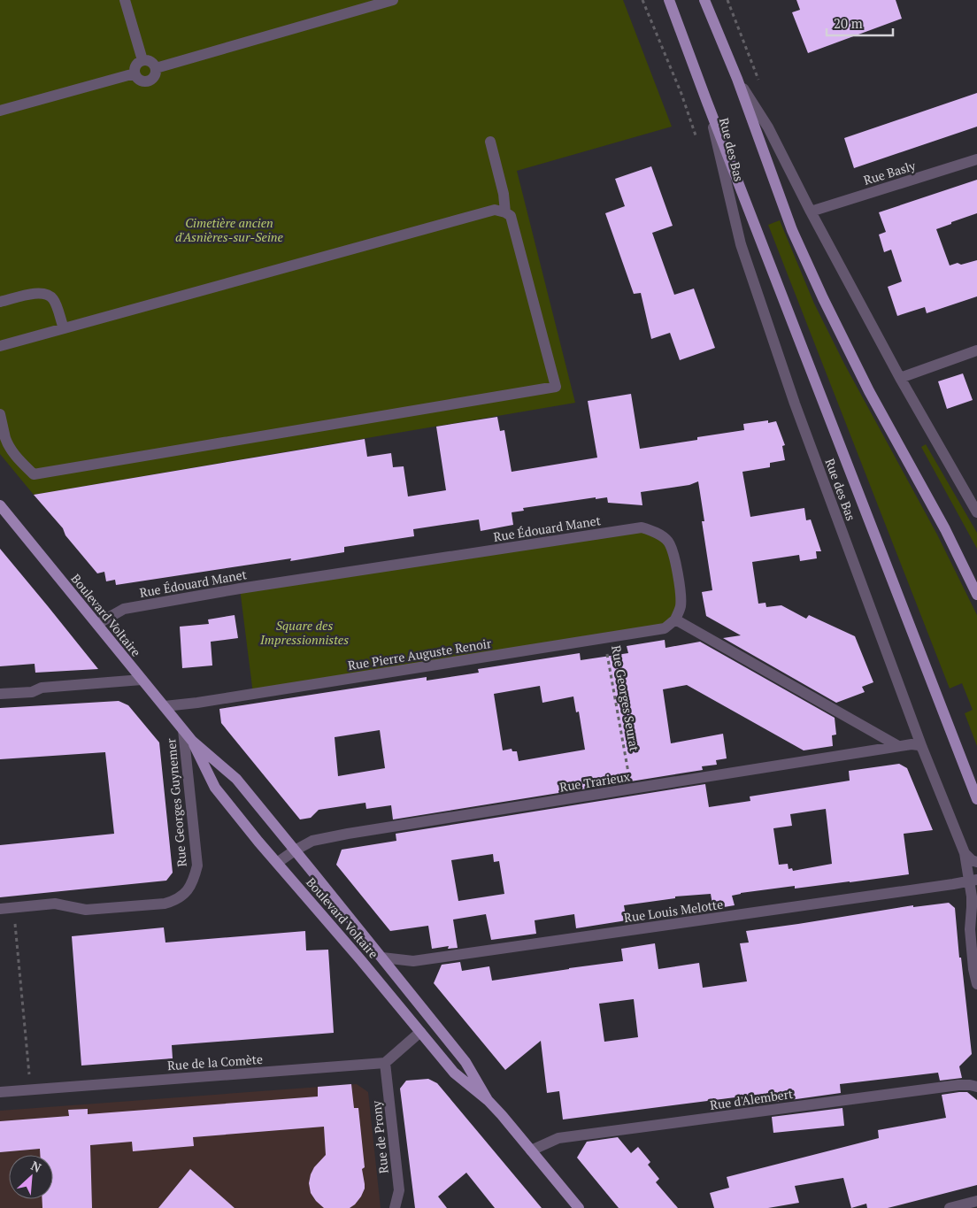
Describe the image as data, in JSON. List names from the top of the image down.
{
  "streets": {
    "main road": ["Rue des Bas", "Boulevard Voltaire"],
    "street": [
      "Rue Basly",
      "Rue Édouard Manet",
      "Rue Pierre Auguste Renoir",
      "Rue Trarieux",
      "Rue Georges Guynemer",
      "Rue Louis Melotte",
      "Rue de la Comète",
      "Rue d'Alembert",
      "Rue de Prony"
    ],
    "path": ["Rue Georges Seurat"]
  },
  "crossings": [
    ["Rue des Bas", "Rue Trarieux"],
    ["Rue des Bas", "Rue Louis Melotte"],
    ["Rue Édouard Manet", "Boulevard Voltaire"],
    ["Rue Édouard Manet", "Rue Pierre Auguste Renoir"],
    ["Boulevard Voltaire", "Rue Pierre Auguste Renoir"],
    ["Boulevard Voltaire", "Rue Trarieux"],
    ["Boulevard Voltaire", "Rue Georges Guynemer"],
    ["Boulevard Voltaire", "Rue Louis Melotte"],
    ["Boulevard Voltaire", "Rue d'Alembert"],
    ["Rue Pierre Auguste Renoir", "Rue Georges Seurat"],
    ["Rue Georges Seurat", "Rue Trarieux"],
    ["Rue de la Comète", "Rue de Prony"]
  ],
  "parks": ["Cimetière ancien d'Asnières-sur-Seine", "Square des Impressionnistes"],
  "scale_bar": "20 m",
  "north": "top right"
}
